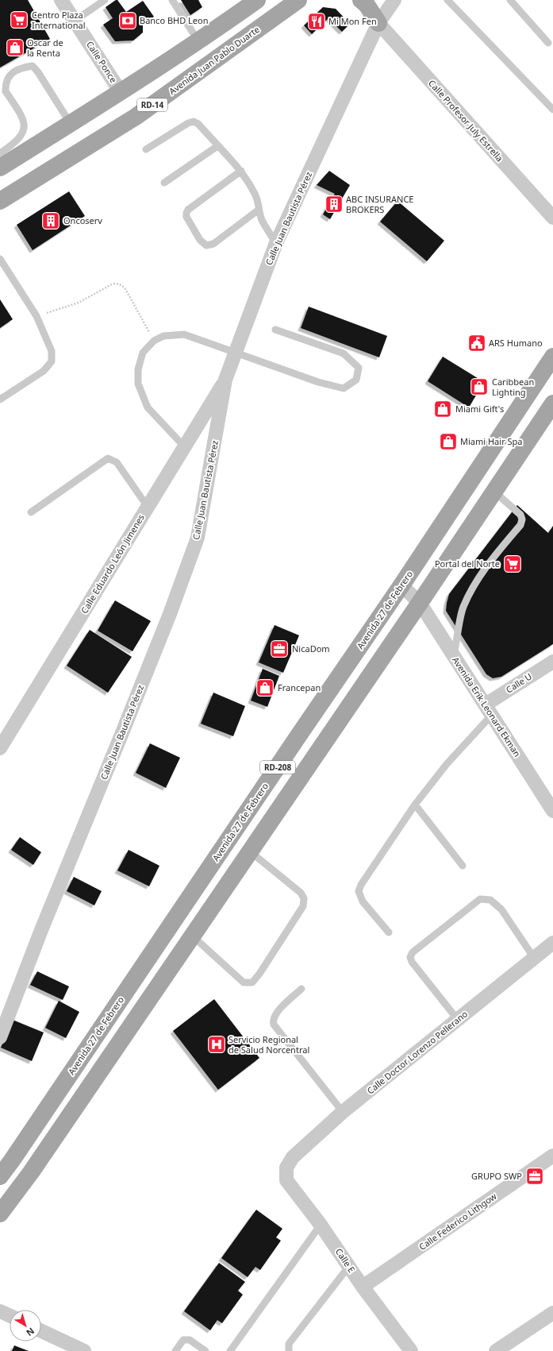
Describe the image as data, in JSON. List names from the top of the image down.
{
  "streets": {
    "main road": [
      "Avenida Juan Pablo Duarte",
      "RD-14",
      "Avenida 27 de Febrero",
      "RD-208"
    ],
    "street": [
      "Calle Ponce",
      "Calle Profesor July Estrella",
      "Calle Juan Bautista Pérez",
      "Calle Eduardo León Jimenes",
      "Calle U",
      "Avenida Erik Leonard Ekman",
      "Calle Doctor Lorenzo Pellerano",
      "Calle Federico Lithgow",
      "Calle E"
    ]
  },
  "crossings": [
    ["Calle Profesor July Estrella", "Calle Juan Bautista Pérez"],
    ["Calle Juan Bautista Pérez", "Calle Eduardo León Jimenes"],
    ["Avenida 27 de Febrero", "Avenida Erik Leonard Ekman"],
    ["Calle U", "Avenida Erik Leonard Ekman"],
    ["Avenida Erik Leonard Ekman", "RD-208"],
    ["Calle Doctor Lorenzo Pellerano", "Calle E"],
    ["Calle Federico Lithgow", "Calle E"]
  ],
  "places": {
    "supermarket": ["Centro Plaza International", "Portal del Norte"],
    "bank": ["Banco BHD Leon"],
    "restaurant": ["Mi Mon Fen"],
    "shop": [
      "Oscar de la Renta",
      "Caribbean Lighting",
      "Miami Gift's",
      "Miami Hair Spa",
      "Francepan"
    ],
    "building": ["ABC INSURANCE BROKERS", "Oncoserv"],
    "public building": ["ARS Humano"],
    "office": ["NicaDom", "GRUPO SWP"],
    "hospital": ["Servicio Regional de Salud Norcentral"]
  },
  "north": "bottom right"
}
